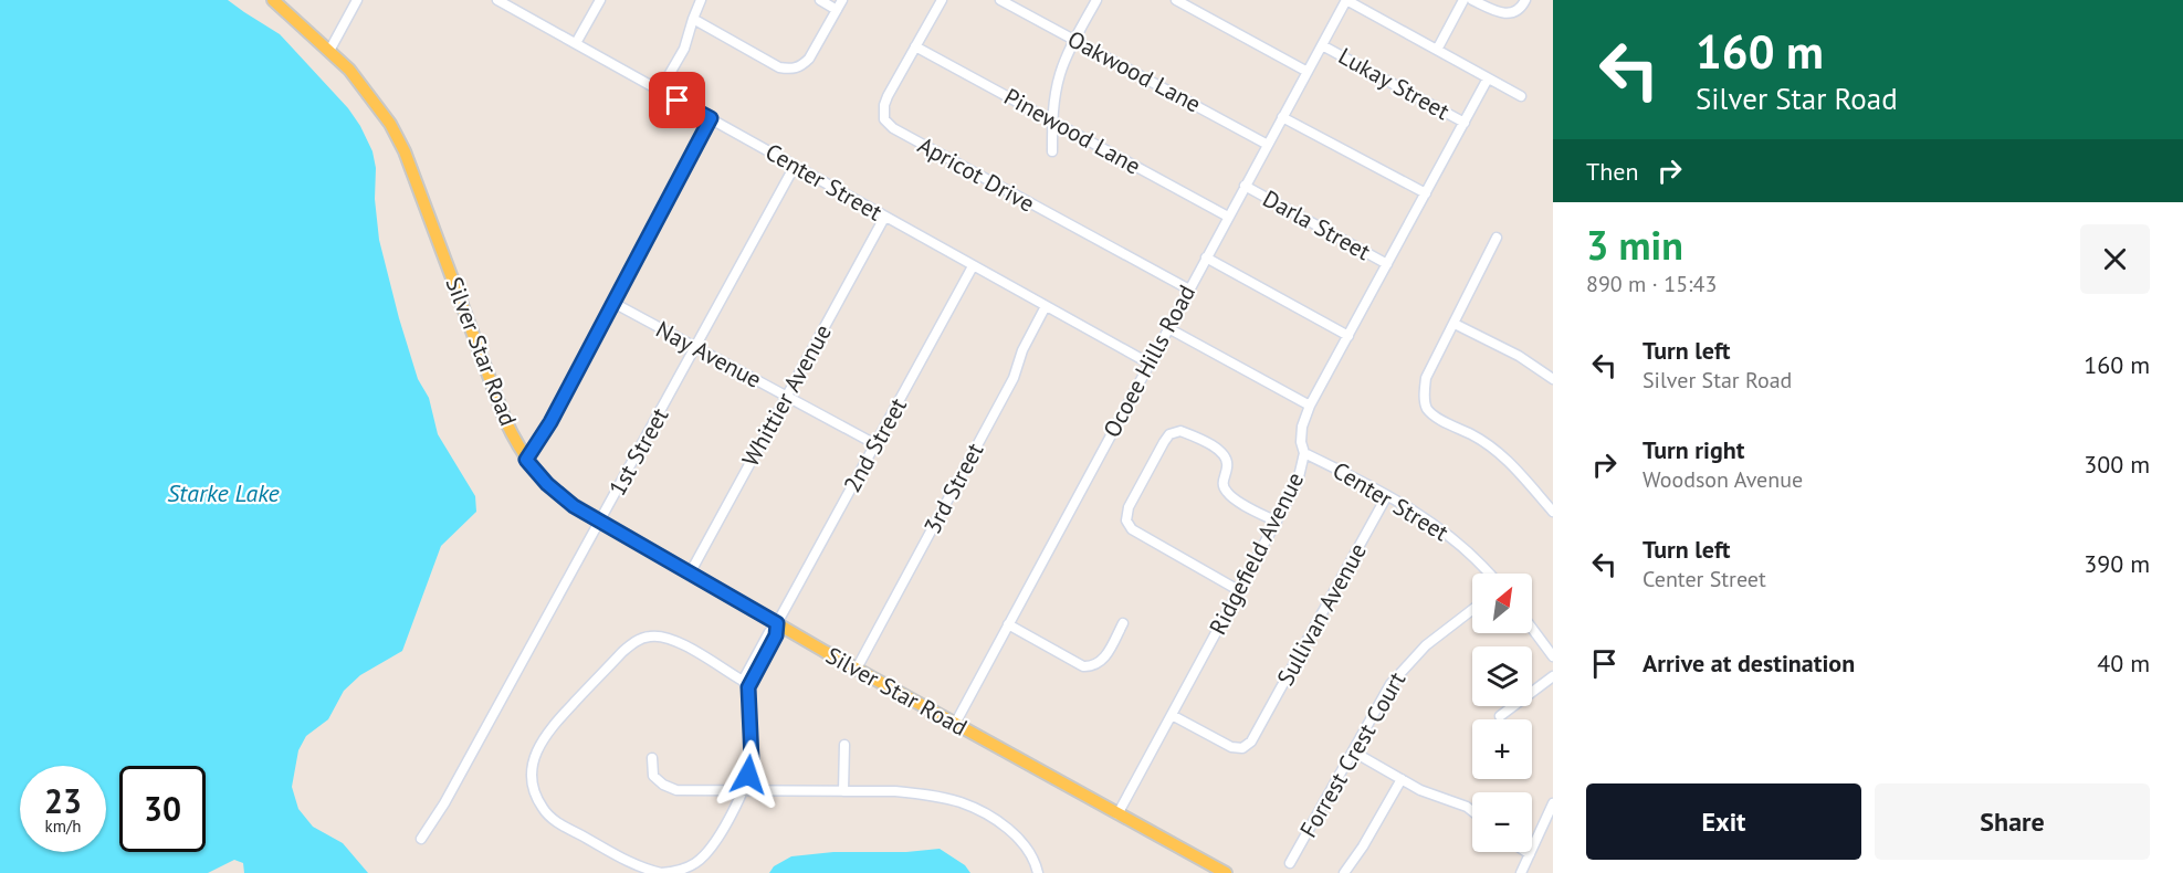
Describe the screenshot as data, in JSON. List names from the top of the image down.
{
  "streets": {
    "main road": ["Silver Star Road"],
    "street": [
      "Oakwood Lane",
      "Lukay Street",
      "Pinewood Lane",
      "Apricot Drive",
      "Center Street",
      "Darla Street",
      "Nay Avenue",
      "Ocoee Hills Road",
      "Whittier Avenue",
      "2nd Street",
      "1st Street",
      "3rd Street",
      "Ridgefield Avenue",
      "Sullivan Avenue",
      "Forrest Crest Court"
    ]
  },
  "crossings": [
    ["Oakwood Lane", "Ocoee Hills Road"],
    ["Lukay Street", "Ocoee Hills Road"],
    ["Lukay Street", "Ridgefield Avenue"],
    ["Pinewood Lane", "Apricot Drive"],
    ["Pinewood Lane", "Ocoee Hills Road"],
    ["Apricot Drive", "Ocoee Hills Road"],
    ["Center Street", "Ocoee Hills Road"],
    ["Center Street", "Whittier Avenue"],
    ["Center Street", "2nd Street"],
    ["Center Street", "1st Street"],
    ["Center Street", "3rd Street"],
    ["Center Street", "Ridgefield Avenue"],
    ["Center Street", "Sullivan Avenue"],
    ["Darla Street", "Ocoee Hills Road"],
    ["Darla Street", "Ridgefield Avenue"],
    ["Silver Star Road", "Ocoee Hills Road"],
    ["Silver Star Road", "Whittier Avenue"],
    ["Silver Star Road", "2nd Street"],
    ["Silver Star Road", "1st Street"],
    ["Silver Star Road", "3rd Street"],
    ["Silver Star Road", "Ridgefield Avenue"],
    ["Nay Avenue", "Whittier Avenue"],
    ["Nay Avenue", "2nd Street"],
    ["Nay Avenue", "1st Street"],
    ["Ridgefield Avenue", "Sullivan Avenue"]
  ],
  "water": ["Starke Lake"],
  "north": "top right",
  "page": {
    "turn": ["160 m", "Silver Star Road"],
    "then": "Then",
    "heading": ["3 min", "890 m · 15:43"],
    "list": [
      {
        "name": "Turn left",
        "note": "Silver Star Road",
        "value": "160 m"
      },
      {
        "name": "Turn right",
        "note": "Woodson Avenue",
        "value": "300 m"
      },
      {
        "name": "Turn left",
        "note": "Center Street",
        "value": "390 m"
      },
      {
        "name": "Arrive at destination",
        "value": "40 m"
      }
    ],
    "map_buttons": ["+", "−"],
    "speed": "23 km/h",
    "limit": "30",
    "buttons": ["Exit", "Share"]
  }
}
